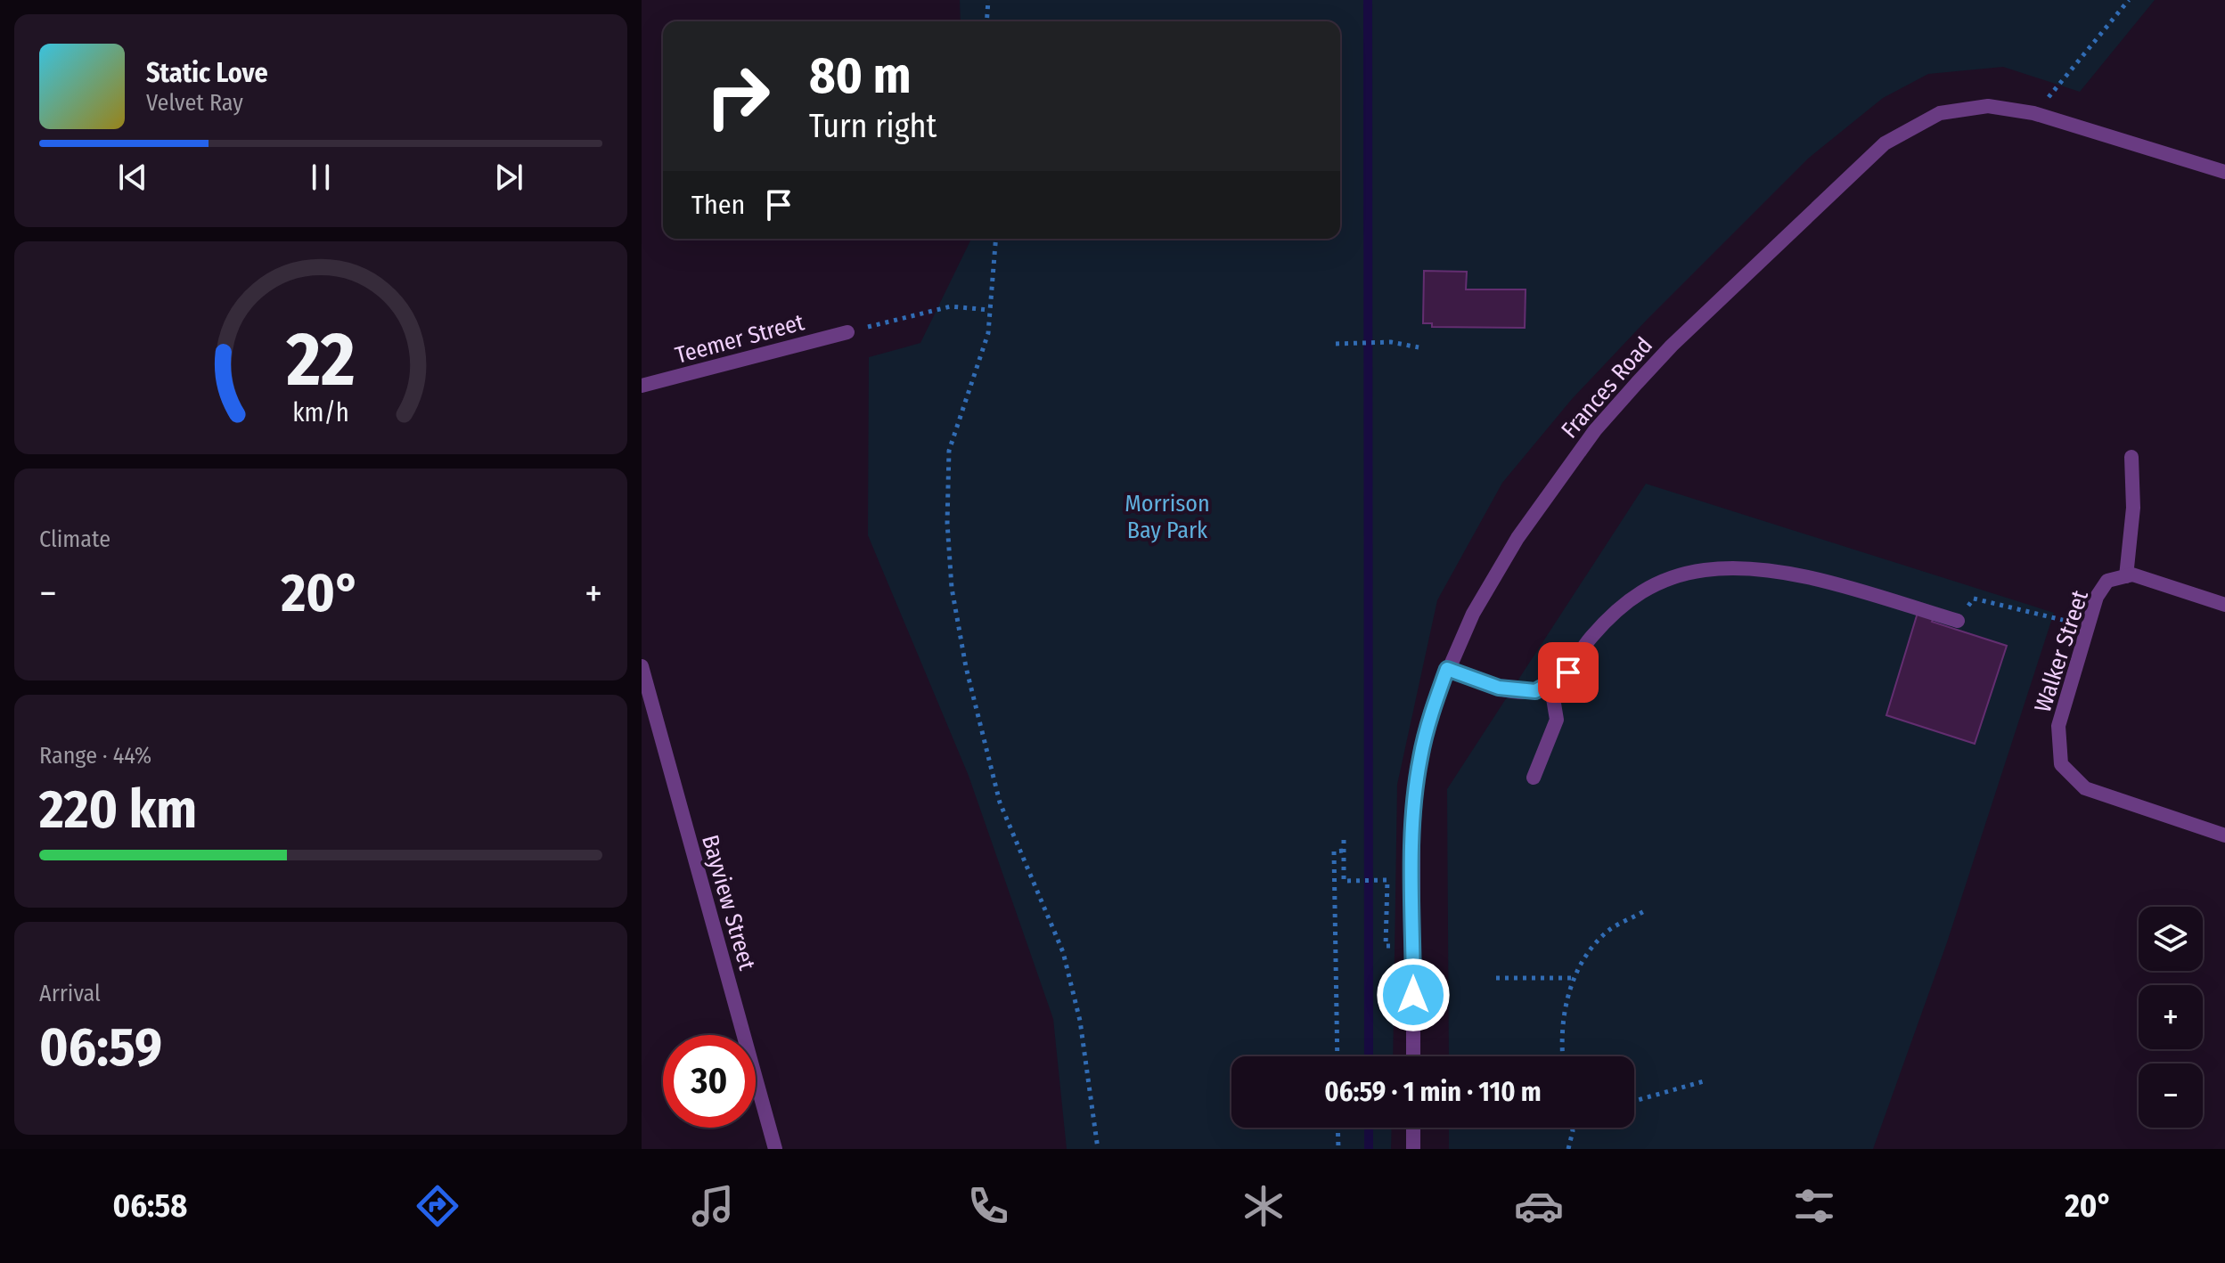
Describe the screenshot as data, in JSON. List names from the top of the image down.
{
  "streets": {
    "street": [
      "Teemer Street",
      "Frances Road",
      "Walker Street",
      "Bayview Street"
    ]
  },
  "parks": ["Morrison Bay Park"],
  "page": {
    "turn": ["80 m", "Turn right"],
    "song": ["Static Love", "Velvet Ray"],
    "then": "Then",
    "tile": [
      "Climate",
      ["Range · 44%", "220 km"],
      ["Arrival", "06:59"]
    ],
    "heat": ["−", "20°", "+"],
    "map_buttons": ["+", "−"],
    "limit": "30",
    "trip": "06:59 · 1 min · 110 m",
    "tabs": ["06:58", "20°"],
    "gauge": ["22", "km/h"]
  }
}
